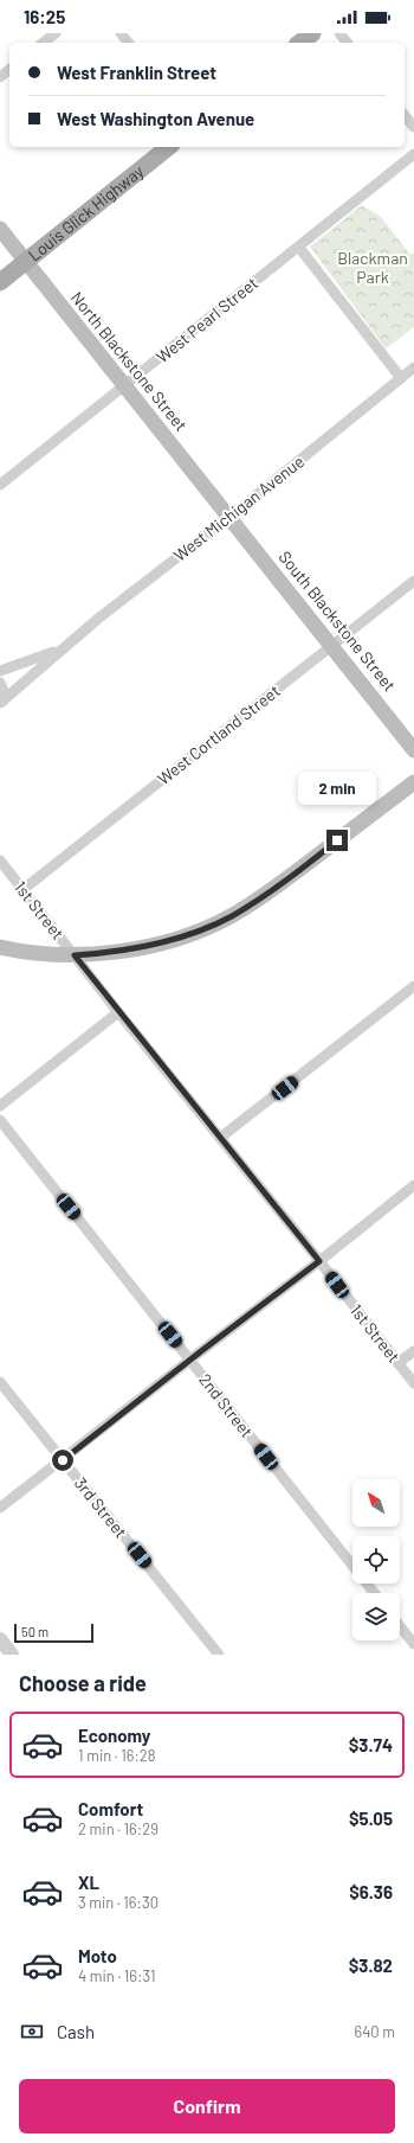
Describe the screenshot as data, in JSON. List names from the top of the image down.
{
  "streets": {
    "main road": ["Louis Glick Highway", "North Blackstone Street", "South Blackstone Street"],
    "street": [
      "West Pearl Street",
      "West Michigan Avenue",
      "West Cortland Street",
      "1st Street",
      "2nd Street",
      "3rd Street"
    ]
  },
  "crossings": [
    ["Louis Glick Highway", "North Blackstone Street"],
    ["West Pearl Street", "North Blackstone Street"],
    ["North Blackstone Street", "West Michigan Avenue"],
    ["North Blackstone Street", "South Blackstone Street"],
    ["West Michigan Avenue", "South Blackstone Street"],
    ["South Blackstone Street", "West Cortland Street"],
    ["West Cortland Street", "1st Street"]
  ],
  "parks": ["Blackman Park"],
  "scale_bar": "50 m",
  "north": "top left",
  "page": {
    "status": "16:25",
    "banner": ["West Franklin Street", "West Washington Avenue"],
    "bubble": "2 min",
    "scale": "50 m",
    "heading": "Choose a ride",
    "list": [
      {
        "name": "Economy",
        "note": "1 min · 16:28",
        "value": "$3.74"
      },
      {
        "name": "Comfort",
        "note": "2 min · 16:29",
        "value": "$5.05"
      },
      {
        "name": "XL",
        "note": "3 min · 16:30",
        "value": "$6.36"
      },
      {
        "name": "Moto",
        "note": "4 min · 16:31",
        "value": "$3.82"
      }
    ],
    "pay": ["Cash", "640 m"],
    "buttons": "Confirm"
  }
}
